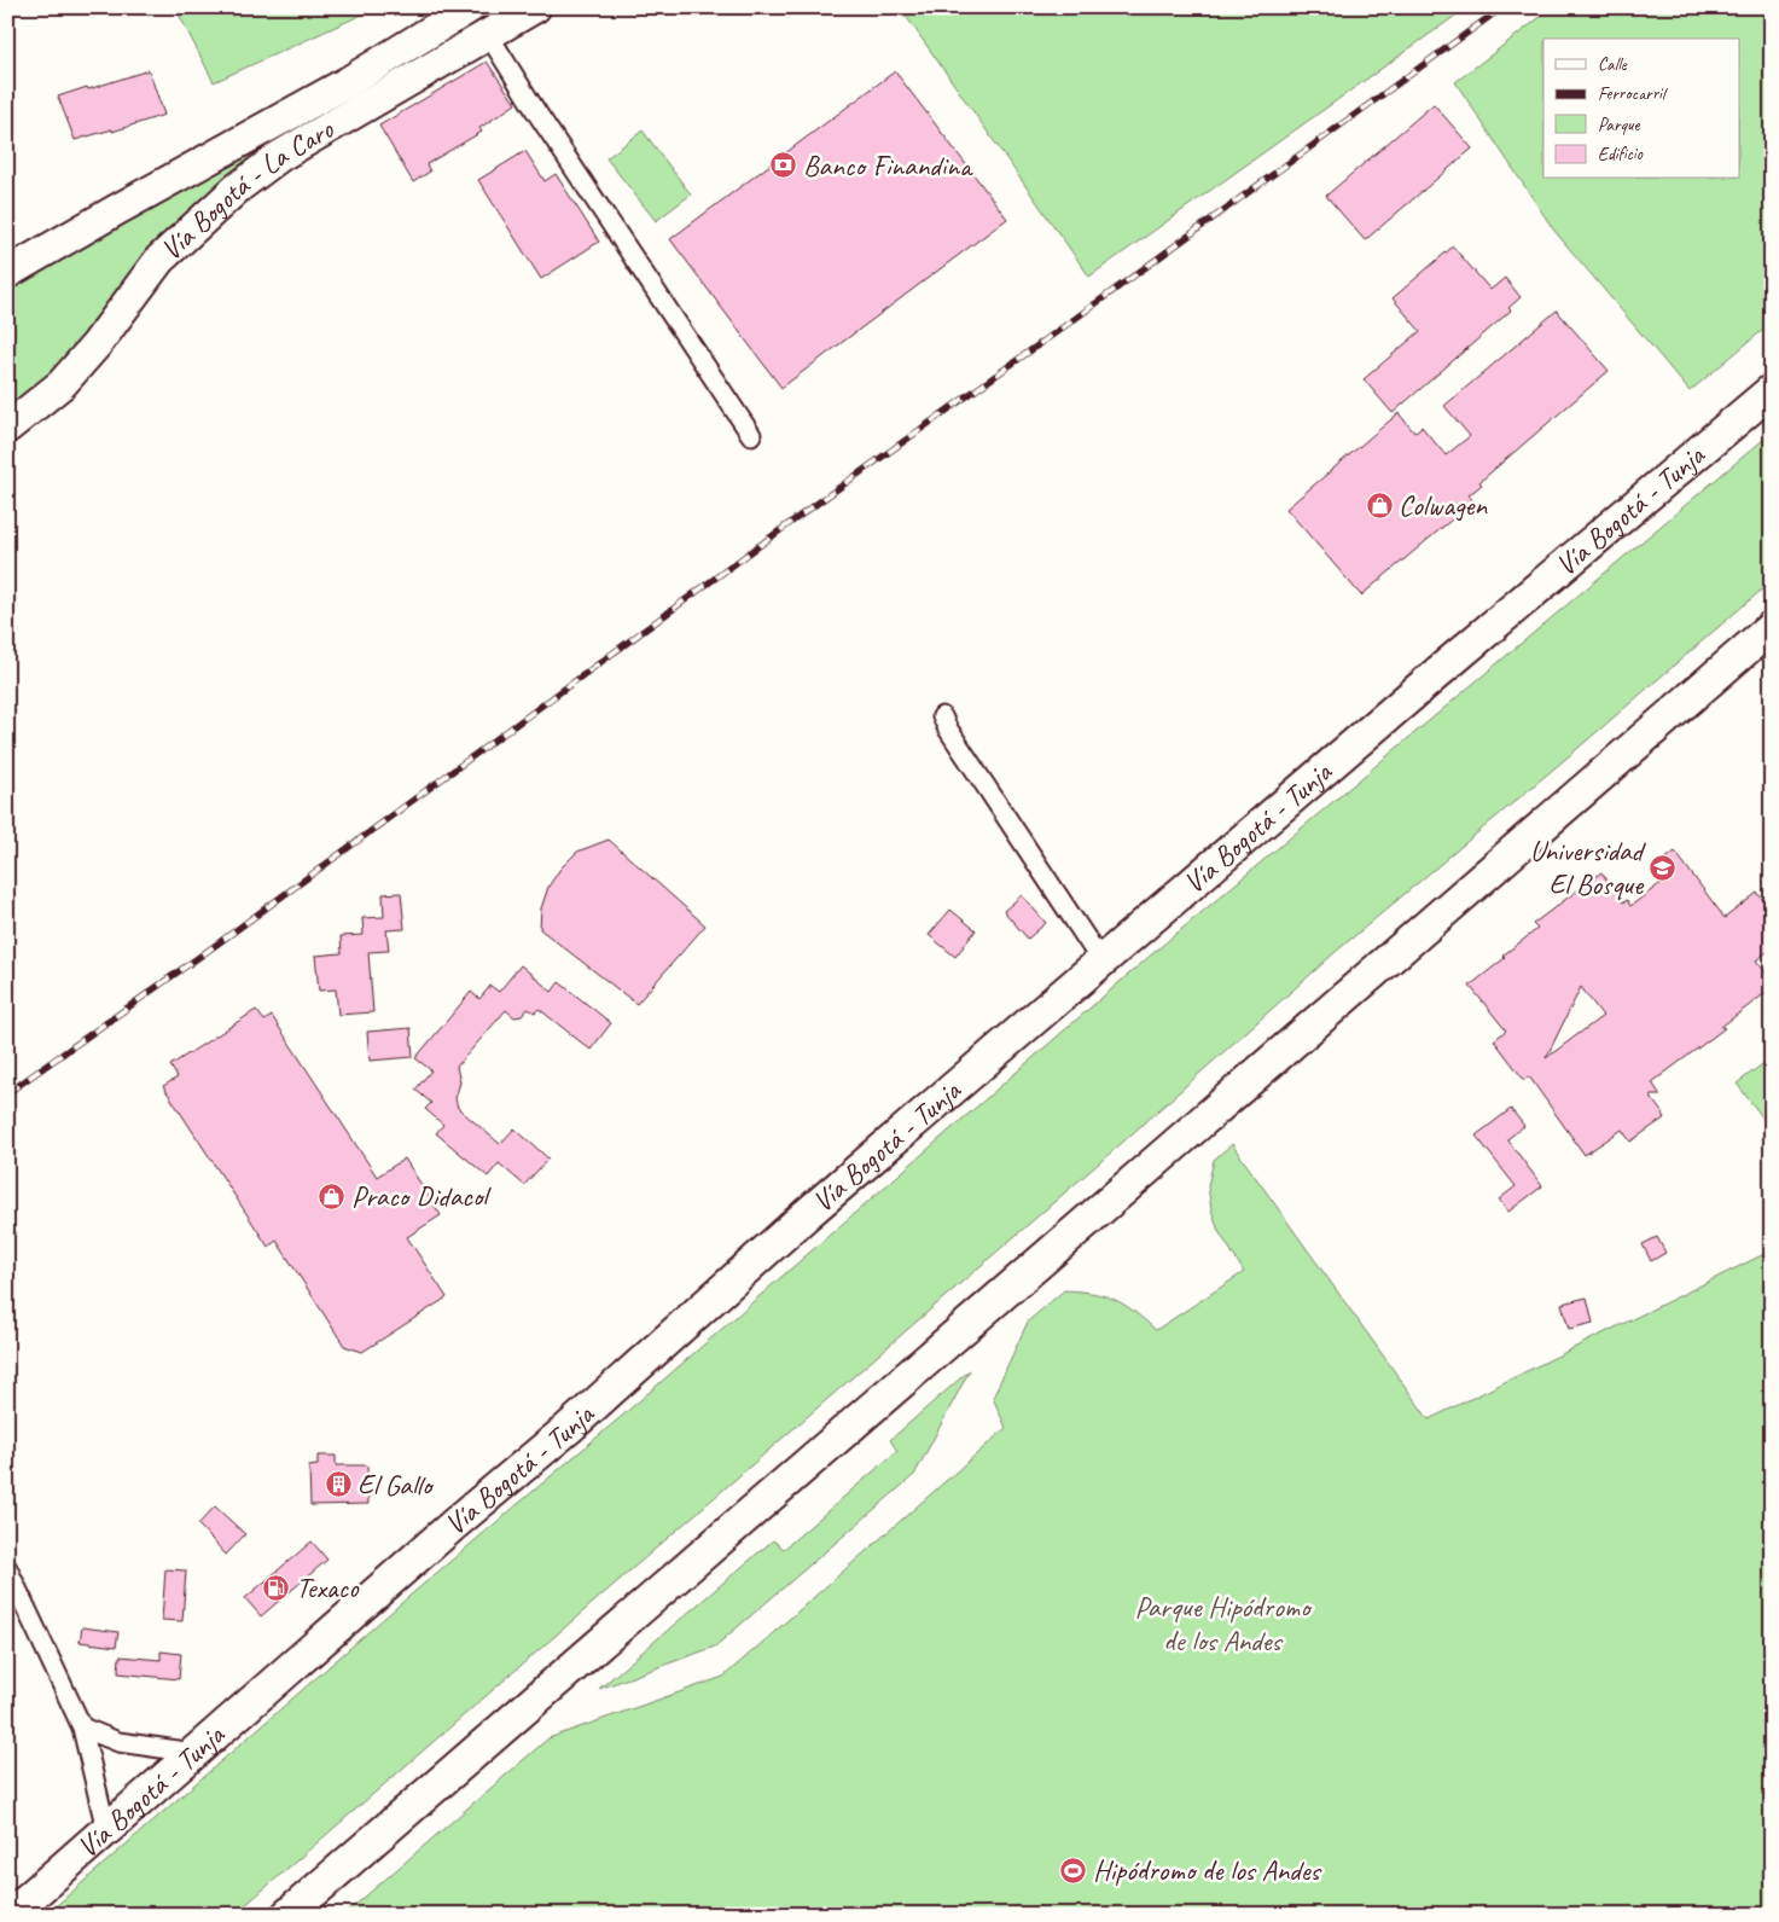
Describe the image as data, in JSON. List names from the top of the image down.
{
  "streets": {
    "highway": ["Vía Bogotá - Tunja"],
    "main road": ["Vía Bogotá - La Caro"]
  },
  "parks": ["Parque Hipódromo de los Andes"],
  "places": {
    "bank": ["Banco Finandina"],
    "shop": ["Colwagen", "Praco Didacol"],
    "school or university": ["Universidad El Bosque"],
    "building": ["El Gallo"],
    "fuel station": ["Texaco"],
    "sports": ["Hipódromo de los Andes"]
  },
  "legend": [
    "Calle",
    "Ferrocarril",
    "Parque",
    "Edificio"
  ]
}
